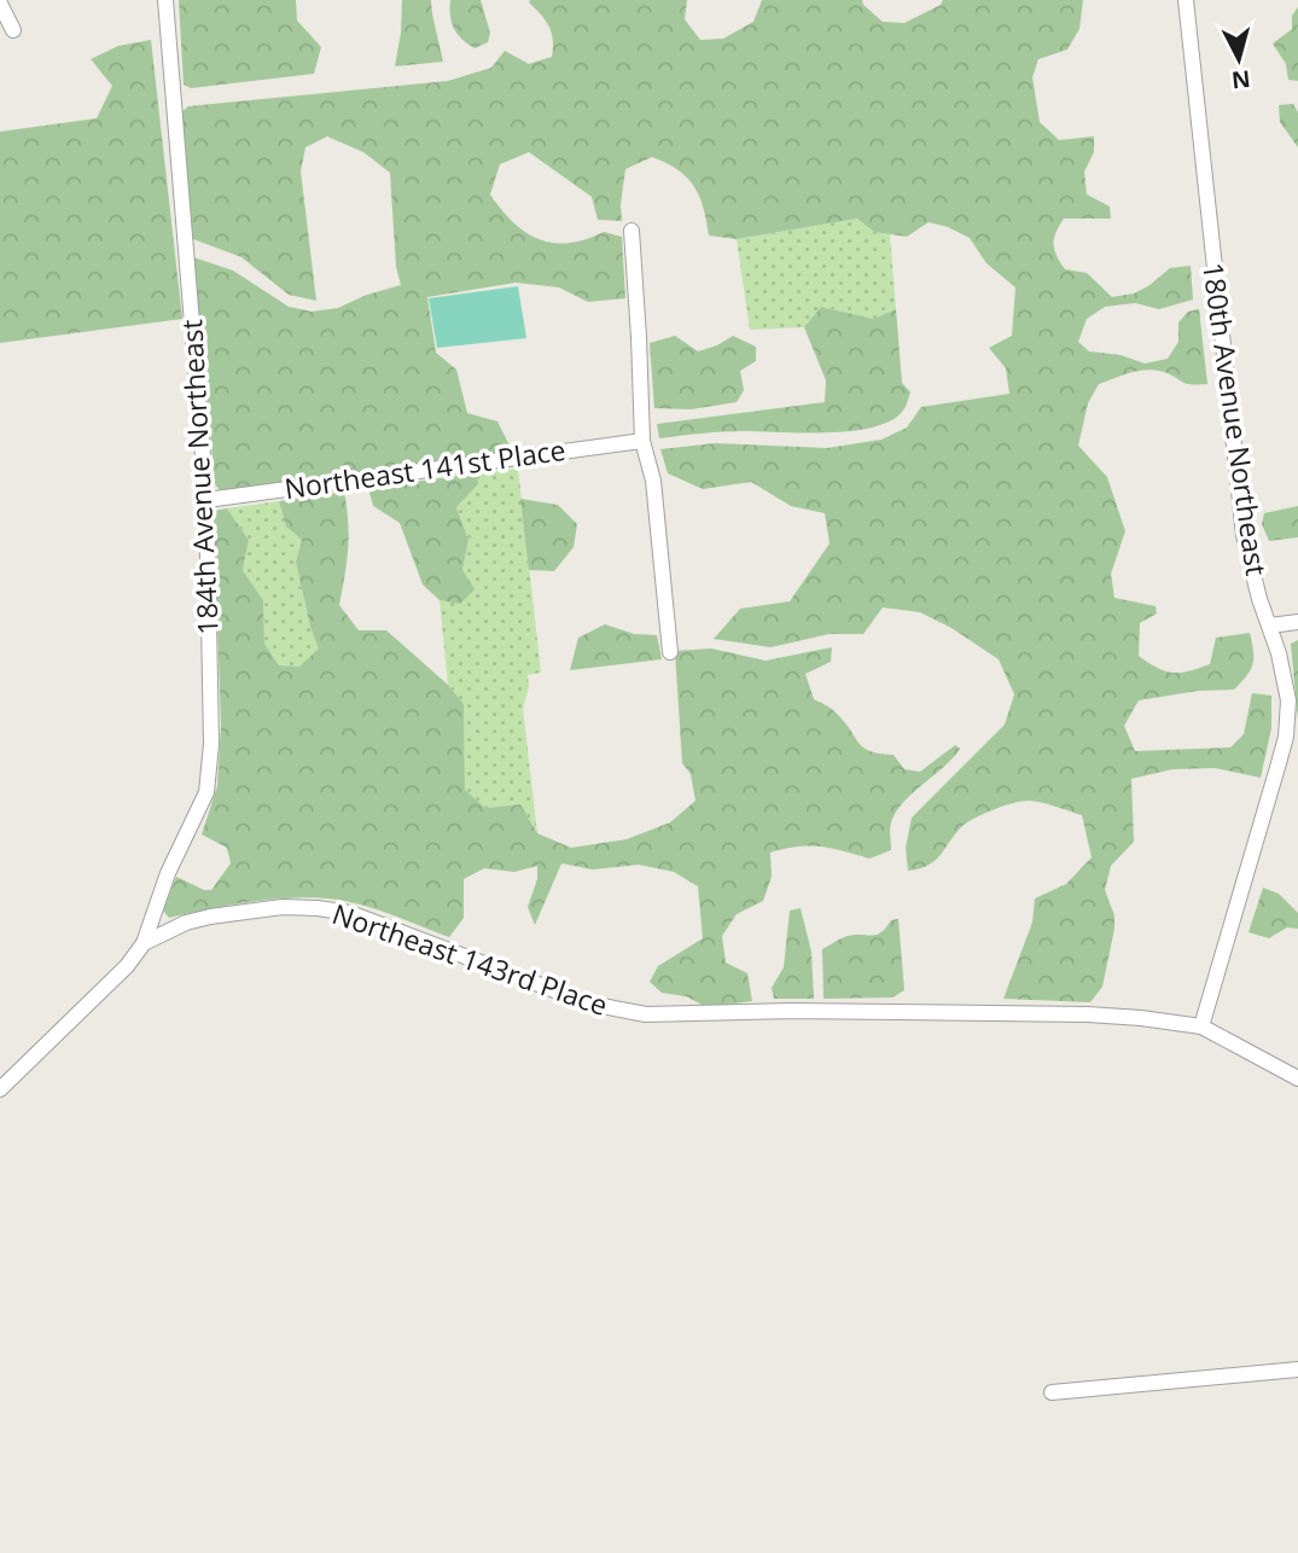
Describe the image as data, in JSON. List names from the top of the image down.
{
  "streets": {
    "street": [
      "180th Avenue Northeast",
      "Northeast 141st Place",
      "184th Avenue Northeast",
      "Northeast 143rd Place"
    ]
  },
  "crossings": [
    ["180th Avenue Northeast", "Northeast 143rd Place"],
    ["Northeast 141st Place", "184th Avenue Northeast"],
    ["184th Avenue Northeast", "Northeast 143rd Place"]
  ],
  "north": "bottom"
}
